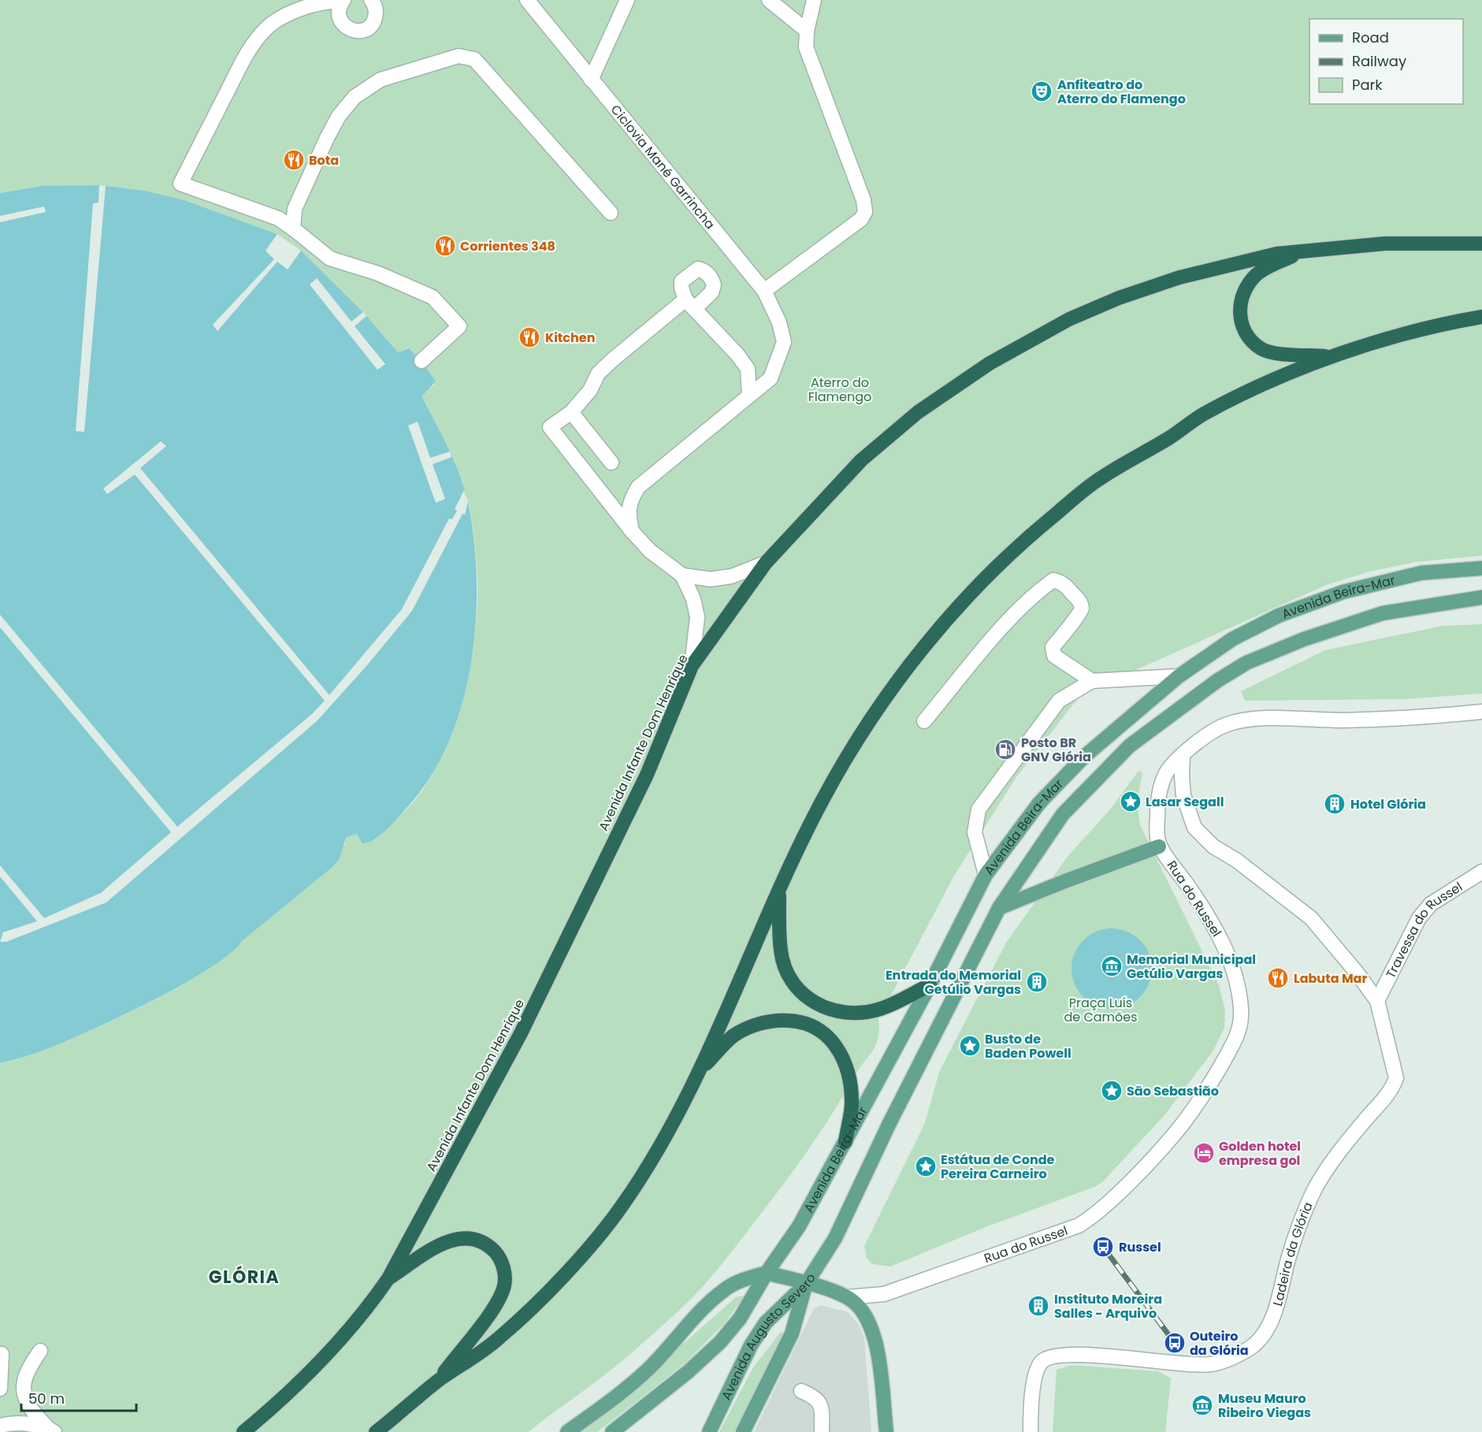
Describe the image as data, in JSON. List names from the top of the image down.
{
  "streets": {
    "highway": ["Avenida Infante Dom Henrique"],
    "main road": ["Avenida Beira-Mar", "Rua do Russel", "Avenida Augusto Severo"],
    "street": ["Ciclovia Mané Garrincha", "Travessa do Russel", "Ladeira da Glória"]
  },
  "crossings": [
    ["Avenida Beira-Mar", "Rua do Russel"],
    ["Avenida Beira-Mar", "Avenida Augusto Severo"],
    ["Rua do Russel", "Ladeira da Glória"],
    ["Rua do Russel", "Avenida Augusto Severo"],
    ["Travessa do Russel", "Ladeira da Glória"]
  ],
  "districts": ["GLÓRIA"],
  "parks": ["Aterro do Flamengo", "Praça Luís de Camões"],
  "places": {
    "theatre": ["Anfiteatro do Aterro do Flamengo"],
    "restaurant": [
      "Bota",
      "Corrientes 348",
      "Kitchen",
      "Labuta Mar"
    ],
    "fuel station": ["Posto BR GNV Glória"],
    "place": [
      "Lasar Segall",
      "Busto de Baden Powell",
      "São Sebastião",
      "Estátua de Conde Pereira Carneiro"
    ],
    "building": ["Hotel Glória", "Entrada do Memorial Getúlio Vargas", "Instituto Moreira Salles - Arquivo"],
    "museum": ["Memorial Municipal Getúlio Vargas", "Museu Mauro Ribeiro Viegas"],
    "hotel": ["Golden hotel empresa gol"],
    "bus stop": ["Russel", "Outeiro da Glória"]
  },
  "legend": ["Road", "Railway", "Park"],
  "scale_bar": "50 m"
}
